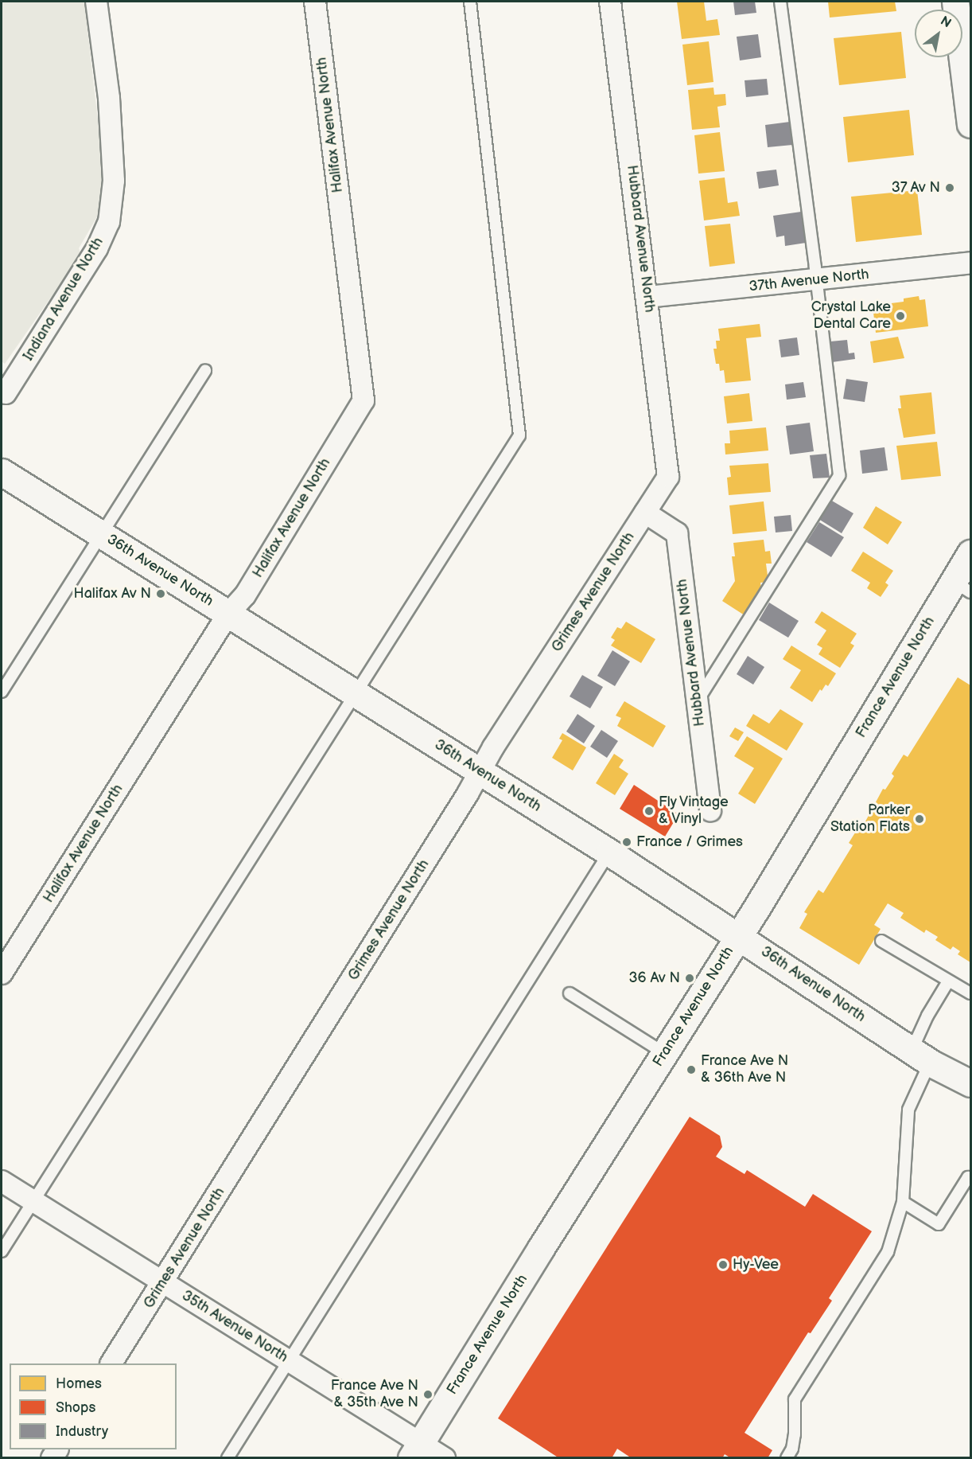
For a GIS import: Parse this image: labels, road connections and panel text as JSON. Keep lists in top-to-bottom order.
{
  "streets": {
    "street": [
      "Halifax Avenue North",
      "Hubbard Avenue North",
      "37th Avenue North",
      "Indiana Avenue North",
      "36th Avenue North",
      "Grimes Avenue North",
      "France Avenue North",
      "35th Avenue North"
    ]
  },
  "crossings": [
    ["Halifax Avenue North", "36th Avenue North"],
    ["Hubbard Avenue North", "37th Avenue North"],
    ["Hubbard Avenue North", "Grimes Avenue North"],
    ["36th Avenue North", "Grimes Avenue North"],
    ["36th Avenue North", "France Avenue North"],
    ["Grimes Avenue North", "35th Avenue North"],
    ["France Avenue North", "35th Avenue North"]
  ],
  "places": [
    "37 Av N",
    "Crystal Lake Dental Care",
    "Halifax Av N",
    "Fly Vintage & Vinyl",
    "Parker Station Flats",
    "France / Grimes",
    "36 Av N",
    "France Ave N & 36th Ave N",
    "Hy-Vee",
    "France Ave N & 35th Ave N"
  ],
  "legend": ["Homes", "Shops", "Industry"],
  "north": "top right"
}
